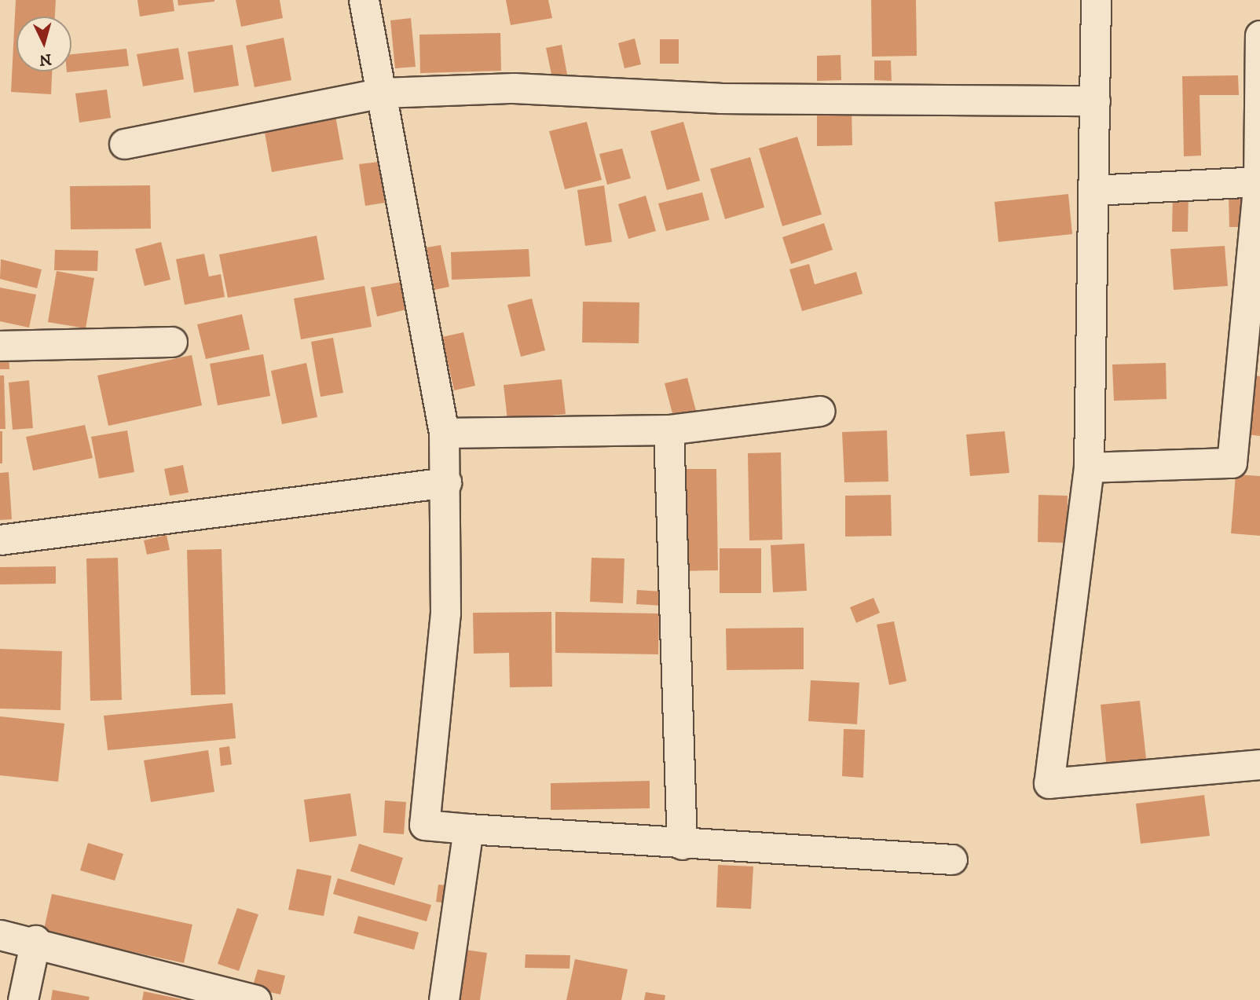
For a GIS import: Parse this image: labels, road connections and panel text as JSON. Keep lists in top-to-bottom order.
{
  "north": "bottom"
}
